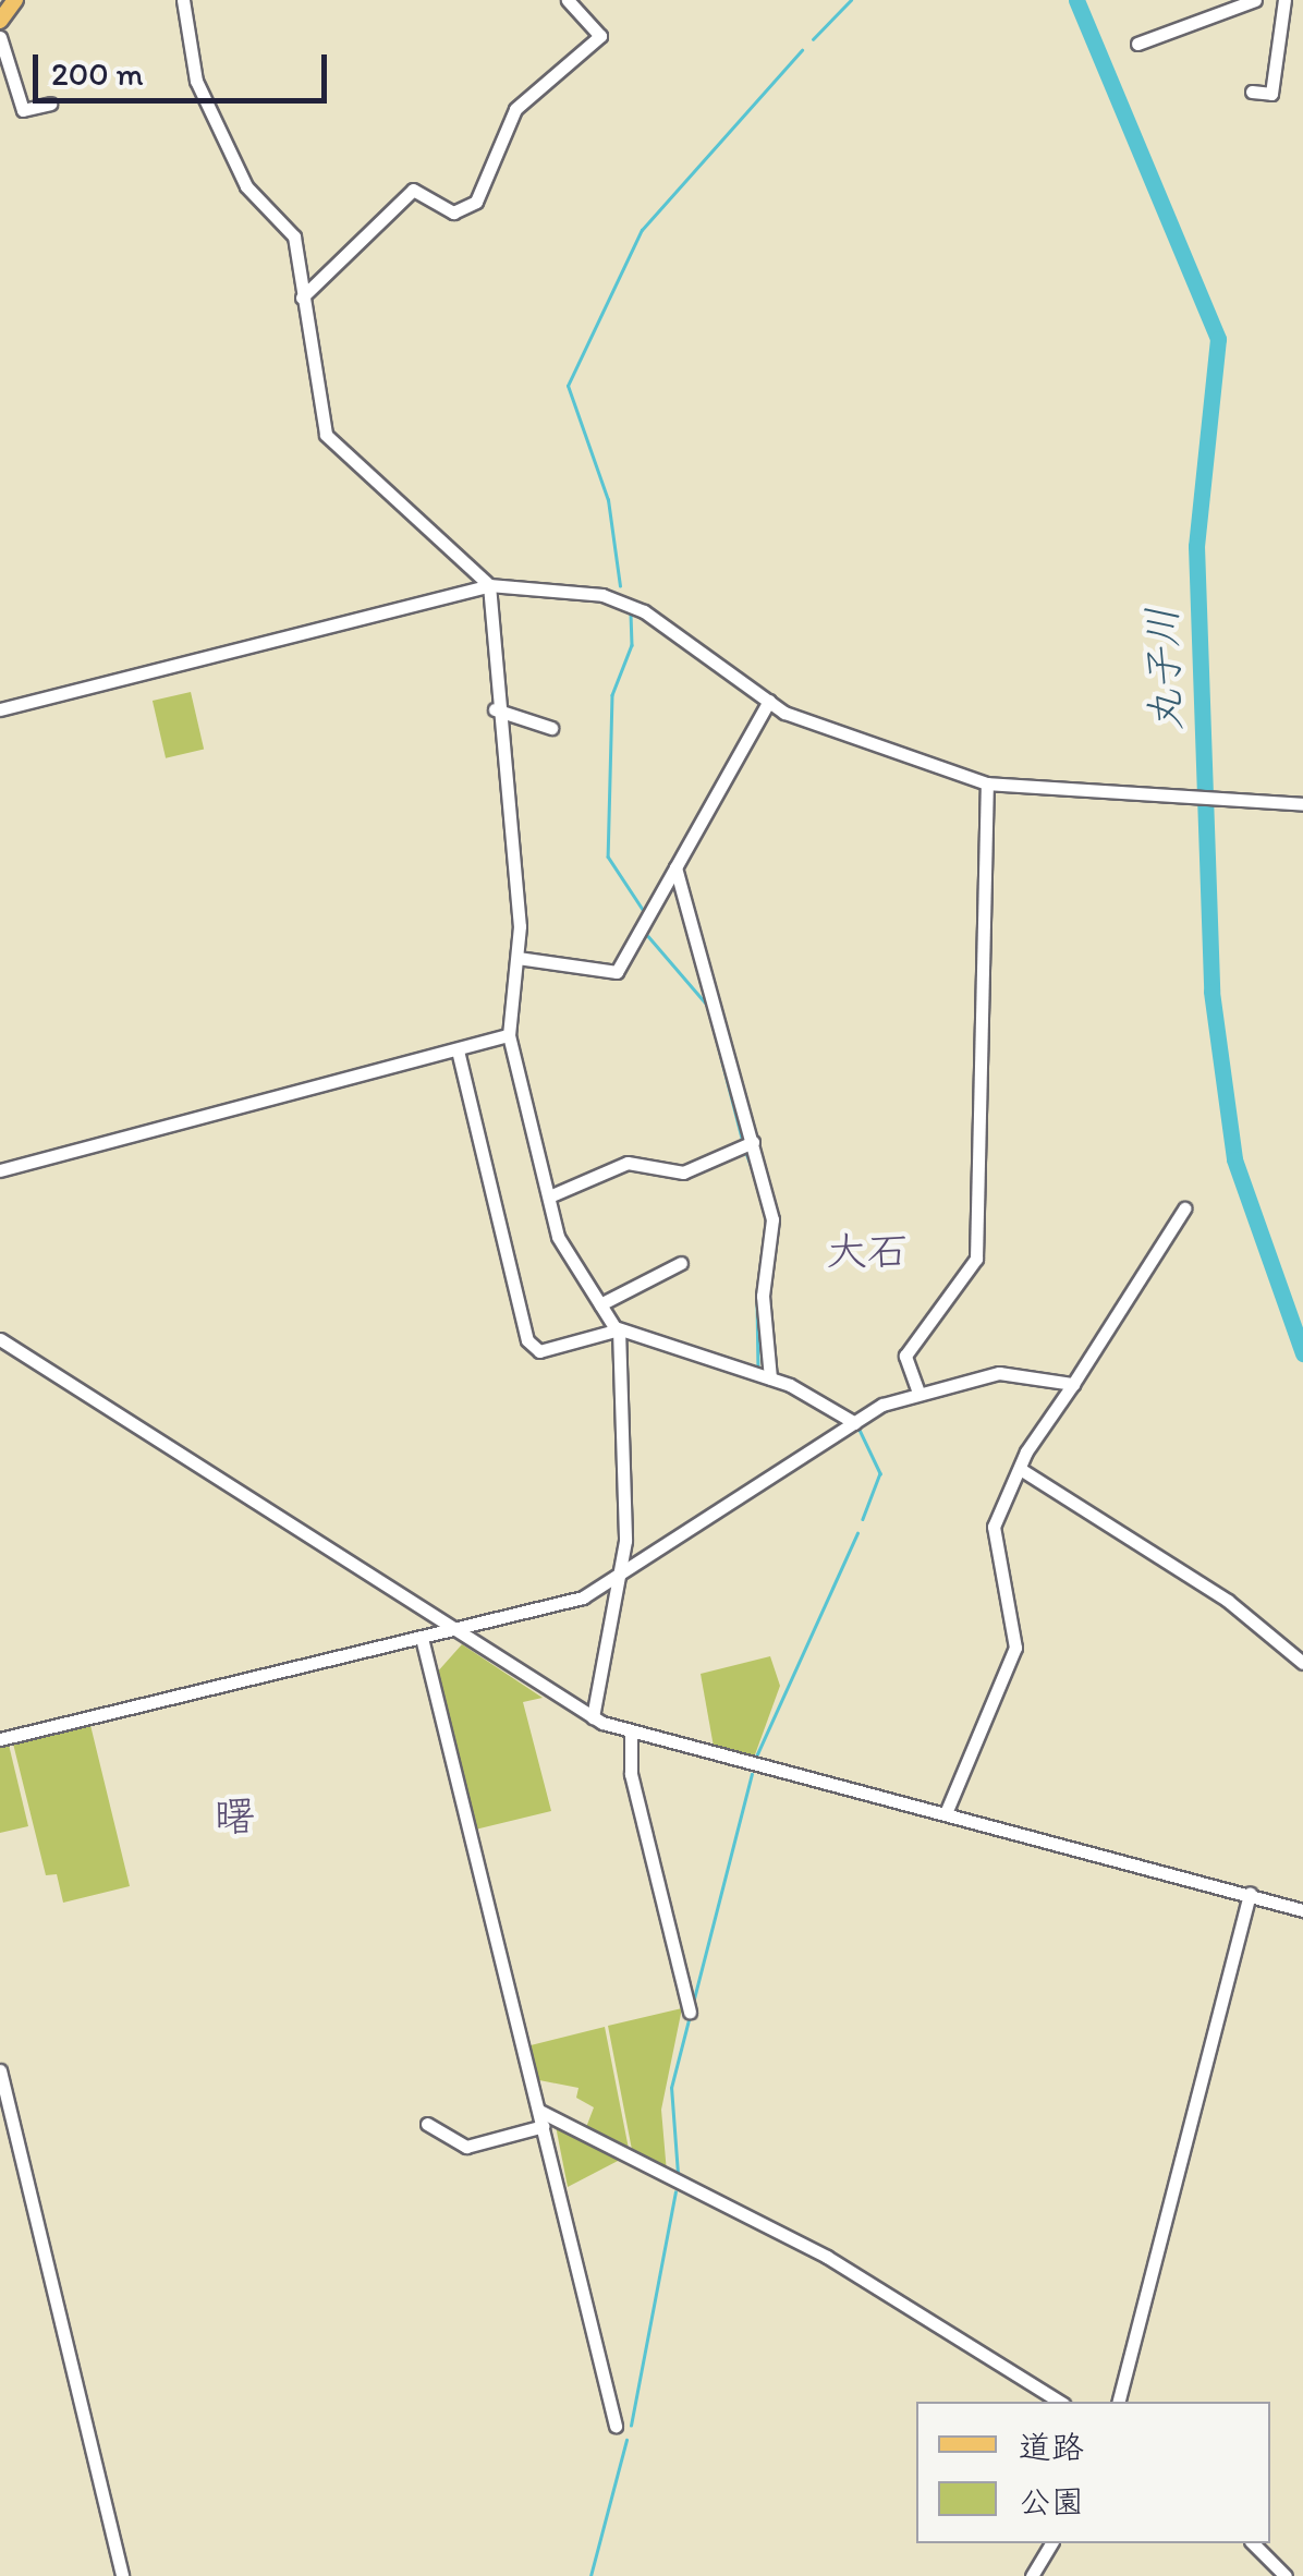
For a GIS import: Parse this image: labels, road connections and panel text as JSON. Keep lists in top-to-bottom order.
{
  "districts": ["大石", "曙"],
  "water": ["丸子川"],
  "legend": ["道路", "公園"],
  "scale_bar": "200 m"
}
